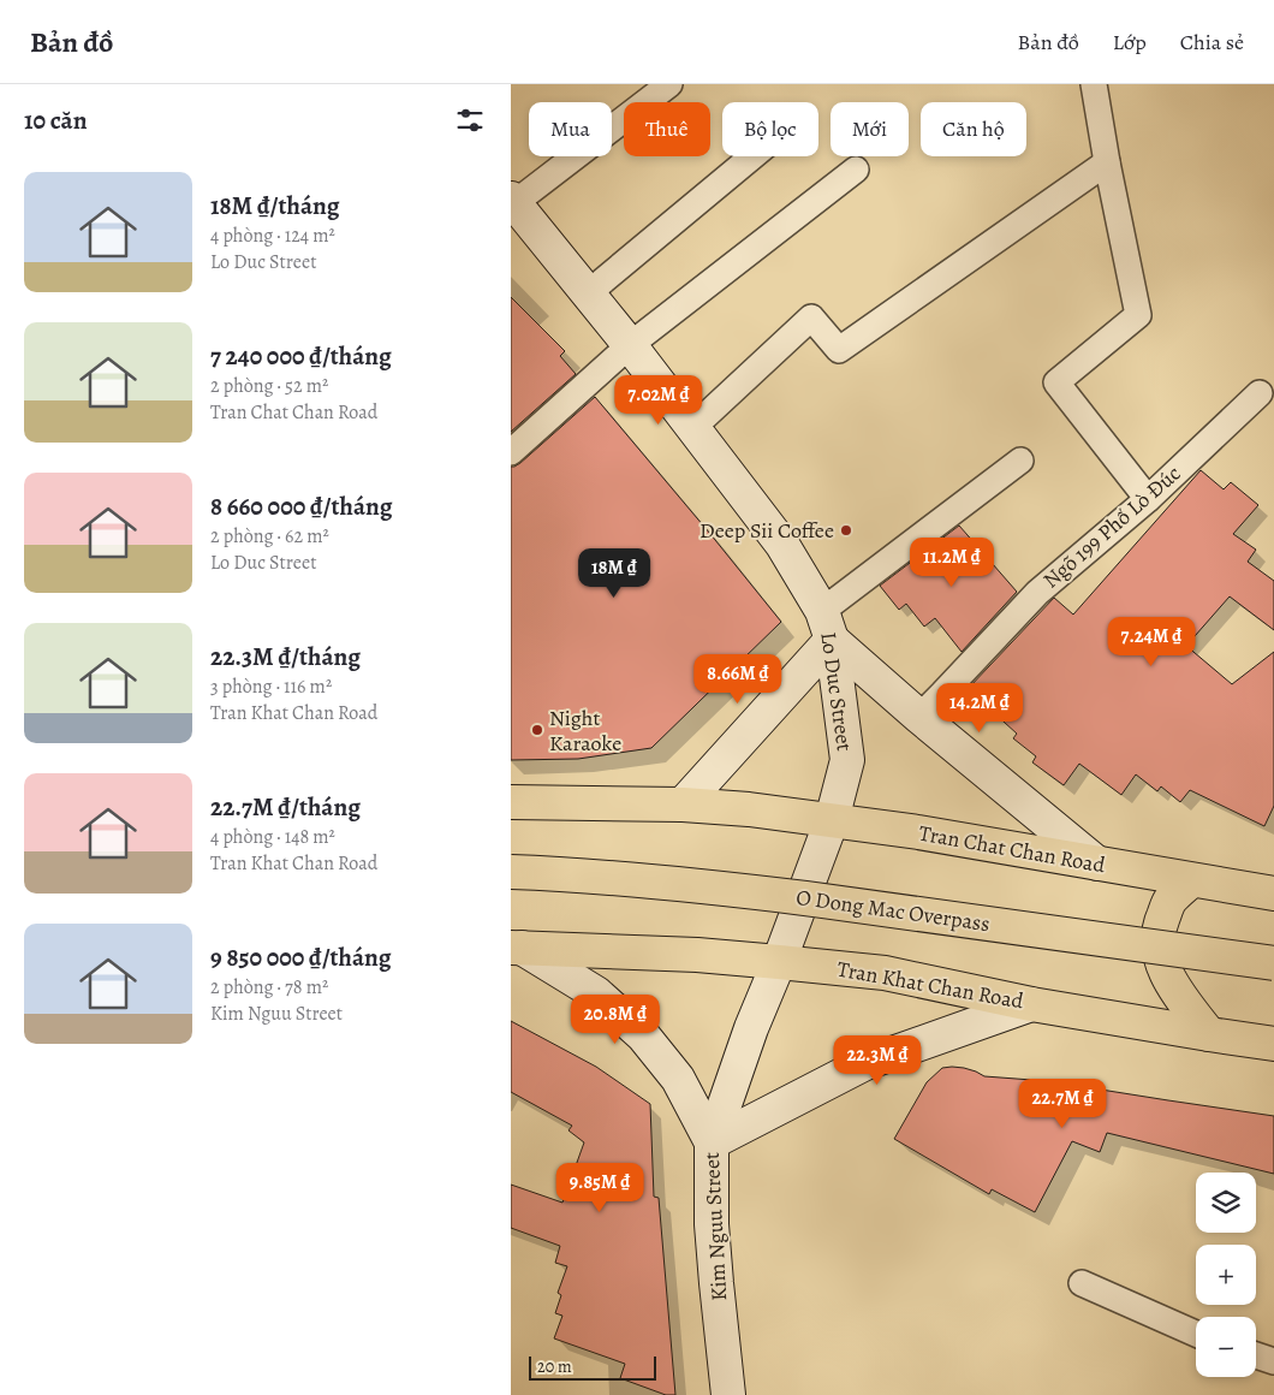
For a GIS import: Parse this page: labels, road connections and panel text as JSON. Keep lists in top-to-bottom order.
{
  "streets": {
    "main road": ["Tran Chat Chan Road", "O Dong Mac Overpass", "Tran Khat Chan Road"],
    "street": ["Lo Duc Street", "Kim Nguu Street"],
    "lane": ["Ngõ 199 Phố Lò Đúc"]
  },
  "crossings": [
    ["Lo Duc Street", "Tran Chat Chan Road"],
    ["Lo Duc Street", "Tran Khat Chan Road"],
    ["Lo Duc Street", "Kim Nguu Street"],
    ["Tran Khat Chan Road", "Kim Nguu Street"]
  ],
  "places": ["Deep Sii Coffee", "Night Karaoke"],
  "scale_bar": "20 m",
  "page": {
    "header": "Bản đồ",
    "nav": ["Bản đồ", "Lớp", "Chia sẻ"],
    "heading": "10 căn",
    "chip": [
      "Mua",
      "Thuê",
      "Bộ lọc",
      "Mới",
      "Căn hộ"
    ],
    "list": [
      {
        "name": "18M ₫/tháng",
        "note": "4 phòng · 124 m² · Lo Duc Street"
      },
      {
        "name": "7 240 000 ₫/tháng",
        "note": "2 phòng · 52 m² · Tran Chat Chan Road"
      },
      {
        "name": "8 660 000 ₫/tháng",
        "note": "2 phòng · 62 m² · Lo Duc Street"
      },
      {
        "name": "22.3M ₫/tháng",
        "note": "3 phòng · 116 m² · Tran Khat Chan Road"
      },
      {
        "name": "22.7M ₫/tháng",
        "note": "4 phòng · 148 m² · Tran Khat Chan Road"
      },
      {
        "name": "9 850 000 ₫/tháng",
        "note": "2 phòng · 78 m² · Kim Nguu Street"
      }
    ],
    "price": [
      "7.02M ₫",
      "11.2M ₫",
      "18M ₫",
      "7.24M ₫",
      "8.66M ₫",
      "14.2M ₫",
      "20.8M ₫",
      "22.3M ₫",
      "22.7M ₫",
      "9.85M ₫"
    ],
    "map_buttons": ["+", "−"],
    "scale": "20 m"
  }
}
